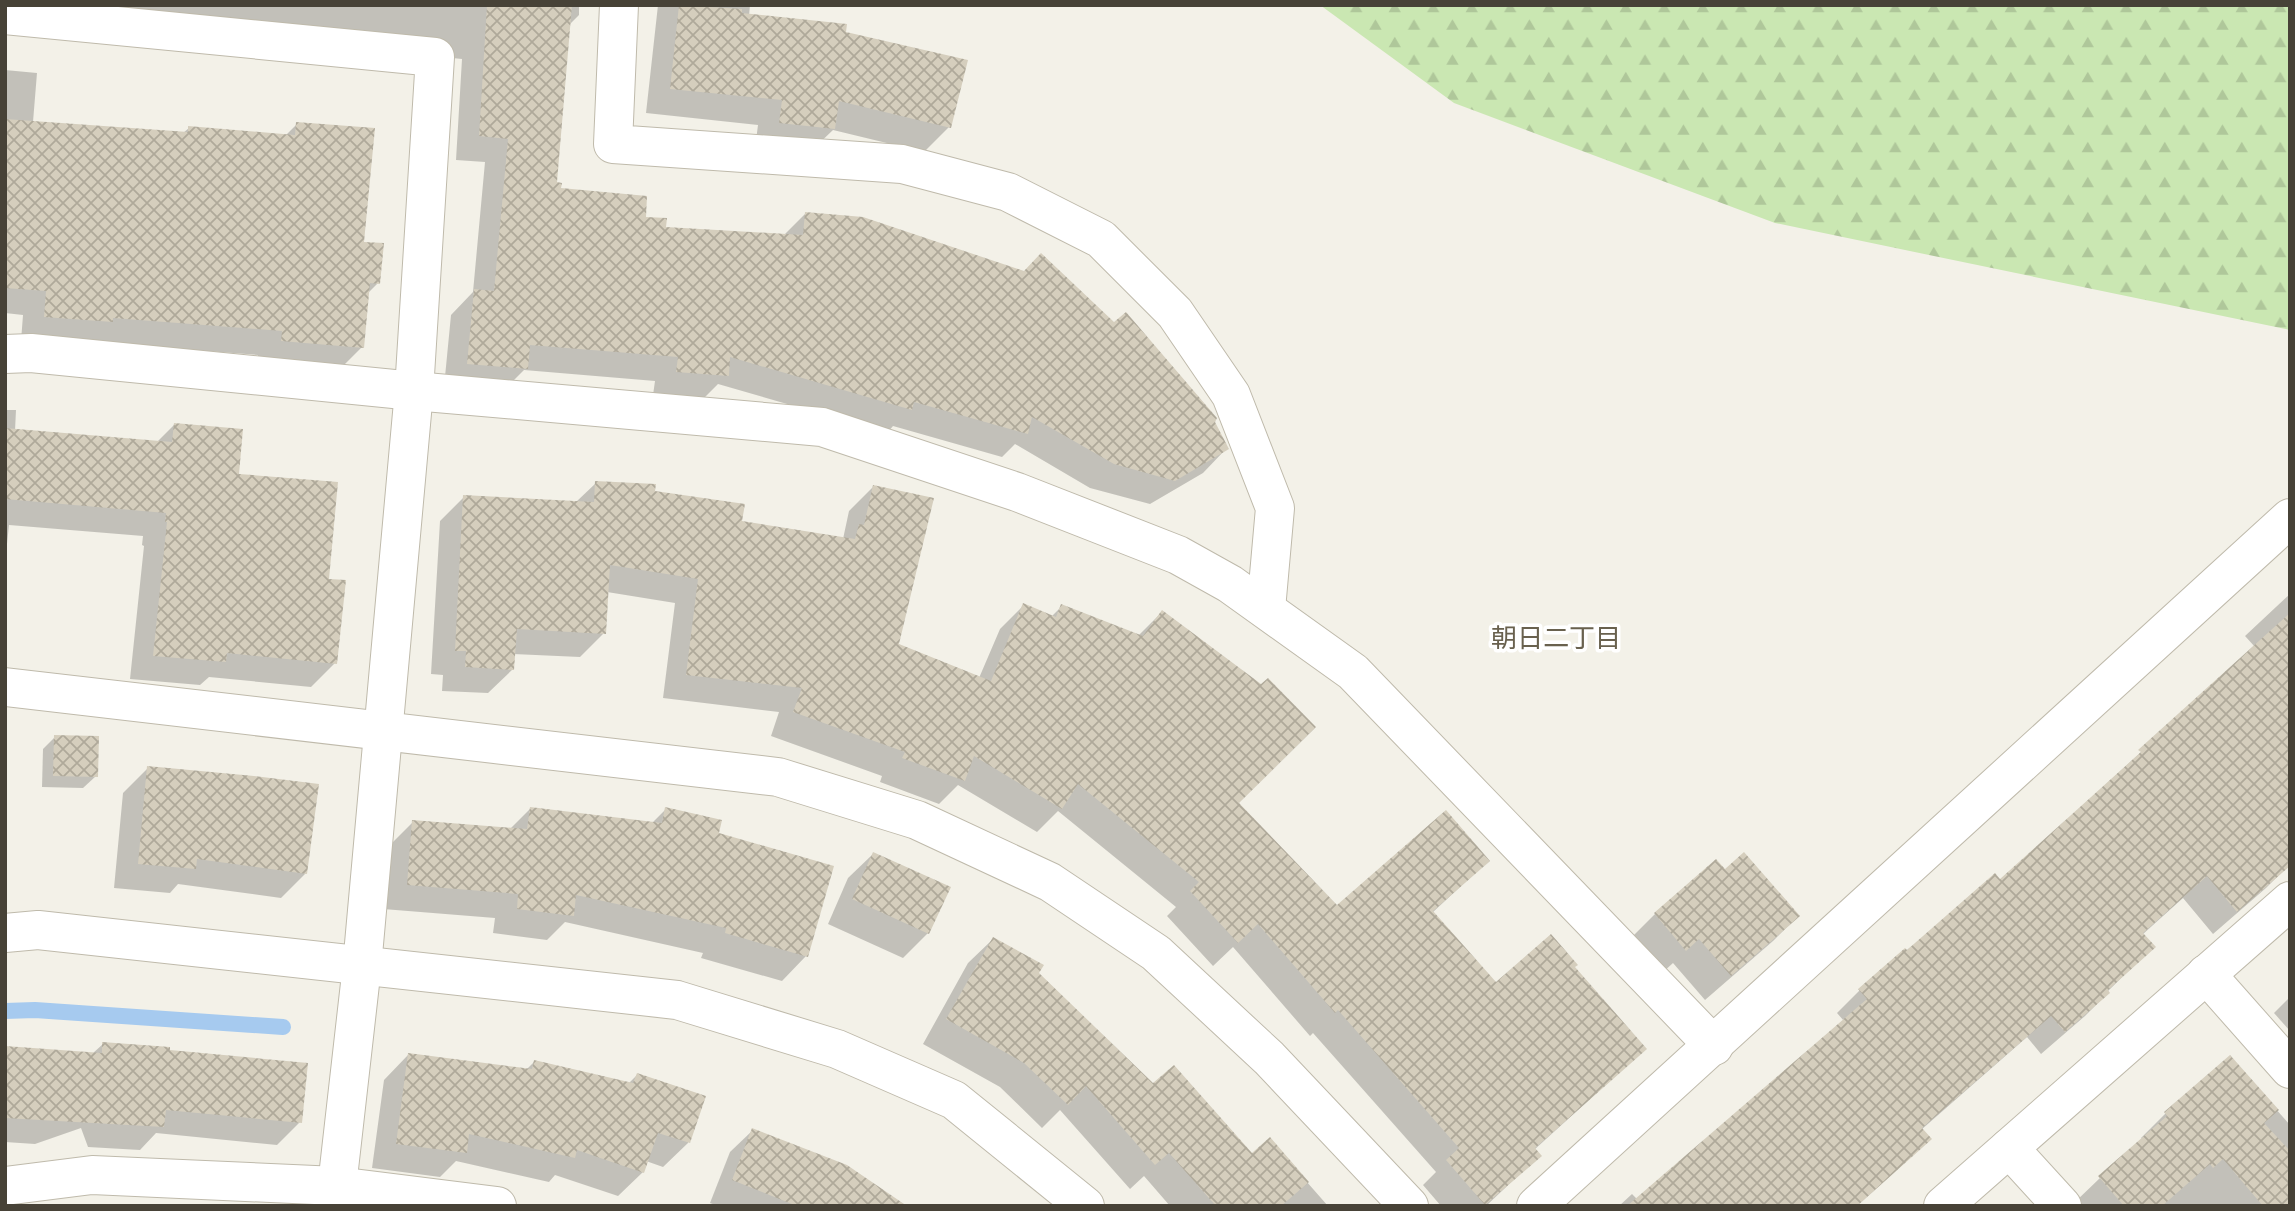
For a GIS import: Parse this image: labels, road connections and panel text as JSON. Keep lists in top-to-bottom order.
{
  "districts": ["朝日二丁目"]
}
